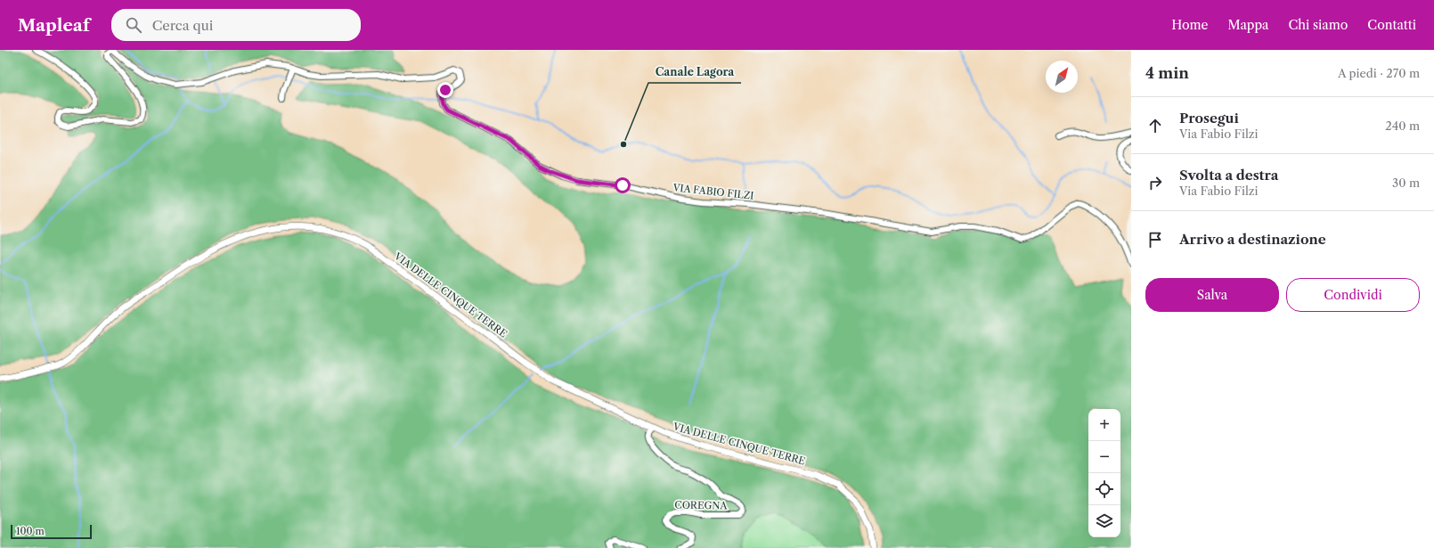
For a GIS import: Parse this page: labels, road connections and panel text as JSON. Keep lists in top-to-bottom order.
{
  "streets": {
    "main road": ["VIA DELLE CINQUE TERRE"],
    "street": ["VIA FABIO FILZI", "COREGNA"]
  },
  "crossings": [
    ["VIA DELLE CINQUE TERRE", "COREGNA"]
  ],
  "places": ["Canale Lagora"],
  "scale_bar": "100 m",
  "north": "top right",
  "page": {
    "header": "Mapleaf",
    "search": "Cerca qui",
    "nav": [
      "Home",
      "Mappa",
      "Chi siamo",
      "Contatti"
    ],
    "heading": ["4 min", "A piedi · 270 m"],
    "list": [
      ["Prosegui", "Via Fabio Filzi", "240 m"],
      ["Svolta a destra", "Via Fabio Filzi", "30 m"],
      "Arrivo a destinazione"
    ],
    "buttons": ["Salva", "Condividi"],
    "map_buttons": ["+", "−"],
    "scale": "100 m"
  }
}
